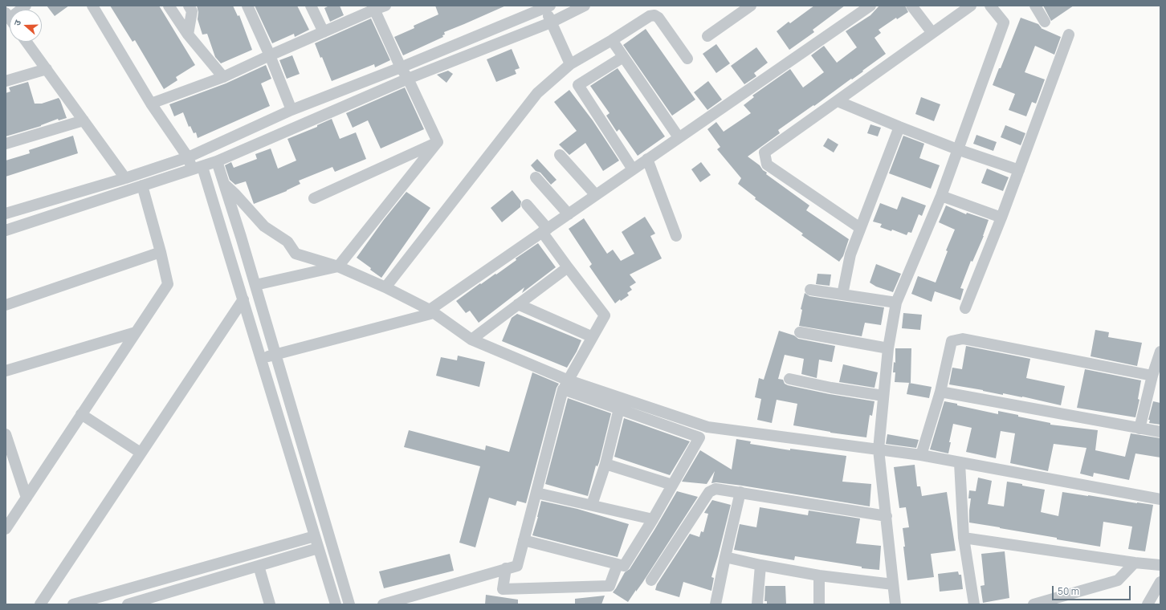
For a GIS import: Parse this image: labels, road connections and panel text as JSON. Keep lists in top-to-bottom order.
{
  "scale_bar": "50 m",
  "north": "left"
}
